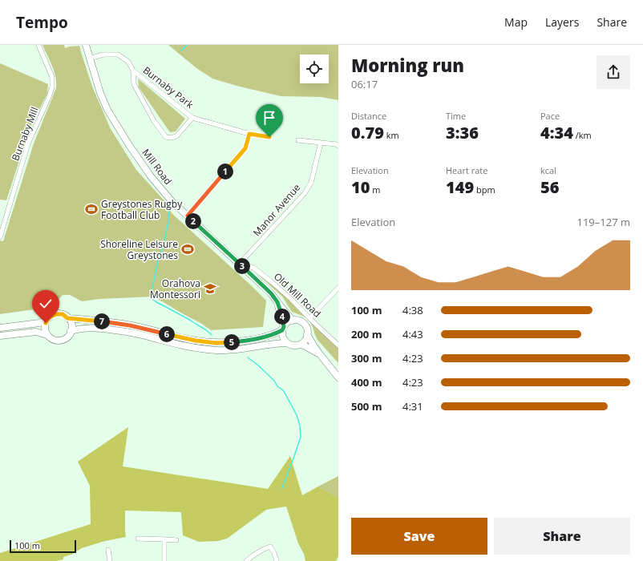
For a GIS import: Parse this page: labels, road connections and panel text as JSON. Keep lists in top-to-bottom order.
{
  "streets": {
    "main road": ["Mill Road"],
    "street": [
      "Burnaby Park",
      "Burnaby Mill",
      "Manor Avenue",
      "Old Mill Road"
    ]
  },
  "crossings": [
    ["Burnaby Park", "Mill Road"],
    ["Mill Road", "Manor Avenue"],
    ["Mill Road", "Old Mill Road"],
    ["Manor Avenue", "Old Mill Road"]
  ],
  "places": {
    "sports": ["Greystones Rugby Football Club", "Shoreline Leisure Greystones"],
    "school or university": ["Orahova Montessori"]
  },
  "scale_bar": "100 m",
  "page": {
    "header": "Tempo",
    "nav": ["Map", "Layers", "Share"],
    "heading": ["Morning run", "06:17"],
    "stats": [
      ["Distance", "0.79 km"],
      ["Time", "3:36"],
      ["Pace", "4:34 /km"],
      ["Elevation", "10 m"],
      ["Heart rate", "149 bpm"],
      ["kcal", "56"]
    ],
    "pins": [
      "1",
      "2",
      "3",
      "4",
      "7",
      "6",
      "5"
    ],
    "chart": ["Elevation", "119–127 m"],
    "list": [
      {
        "name": "100 m",
        "note": "4:38"
      },
      {
        "name": "200 m",
        "note": "4:43"
      },
      {
        "name": "300 m",
        "note": "4:23"
      },
      {
        "name": "400 m",
        "note": "4:23"
      },
      {
        "name": "500 m",
        "note": "4:31"
      }
    ],
    "buttons": ["Save", "Share"],
    "scale": "100 m"
  }
}
